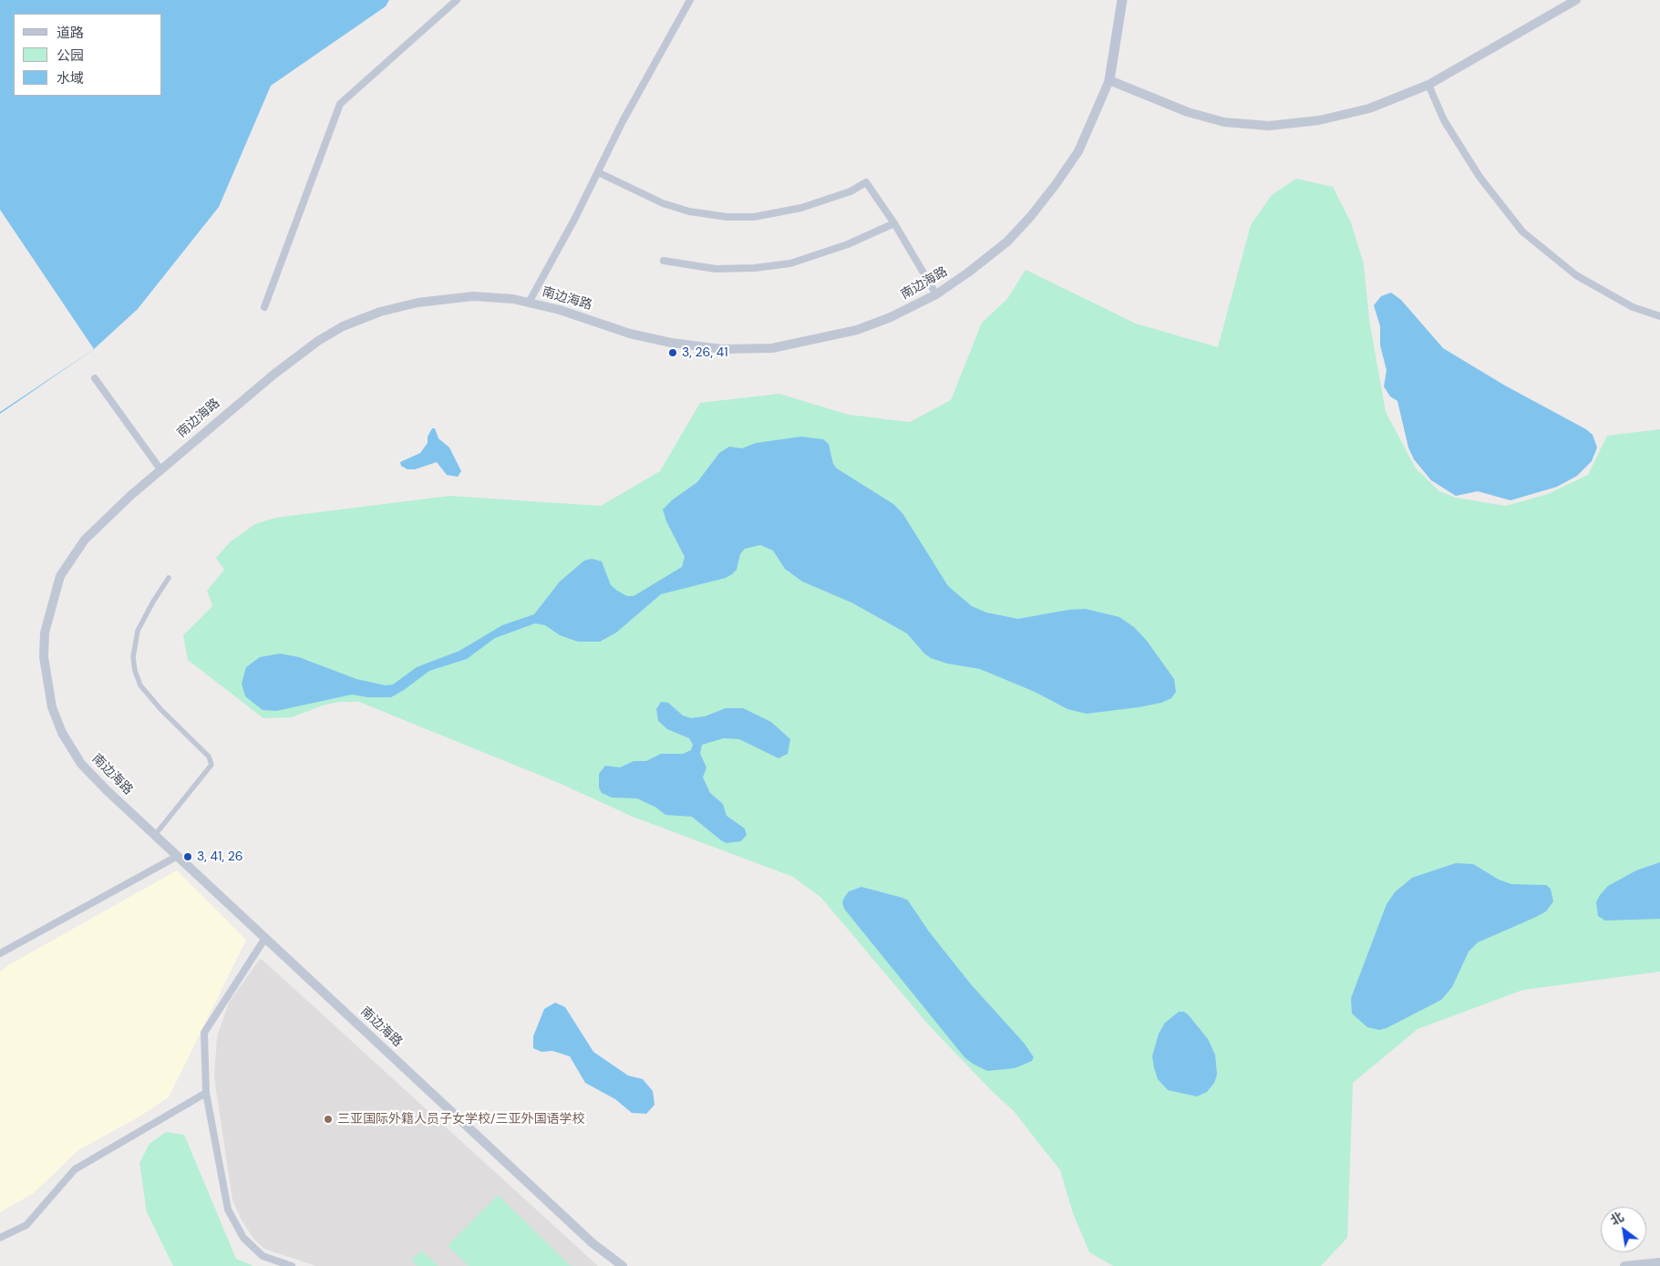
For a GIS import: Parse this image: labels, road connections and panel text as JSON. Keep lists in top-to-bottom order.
{
  "streets": {
    "main road": ["南边海路"]
  },
  "places": ["3, 26, 41", "3, 41, 26", "三亚国际外籍人员子女学校/三亚外国语学校"],
  "legend": ["道路", "公园", "水域"],
  "north": "top left"
}
